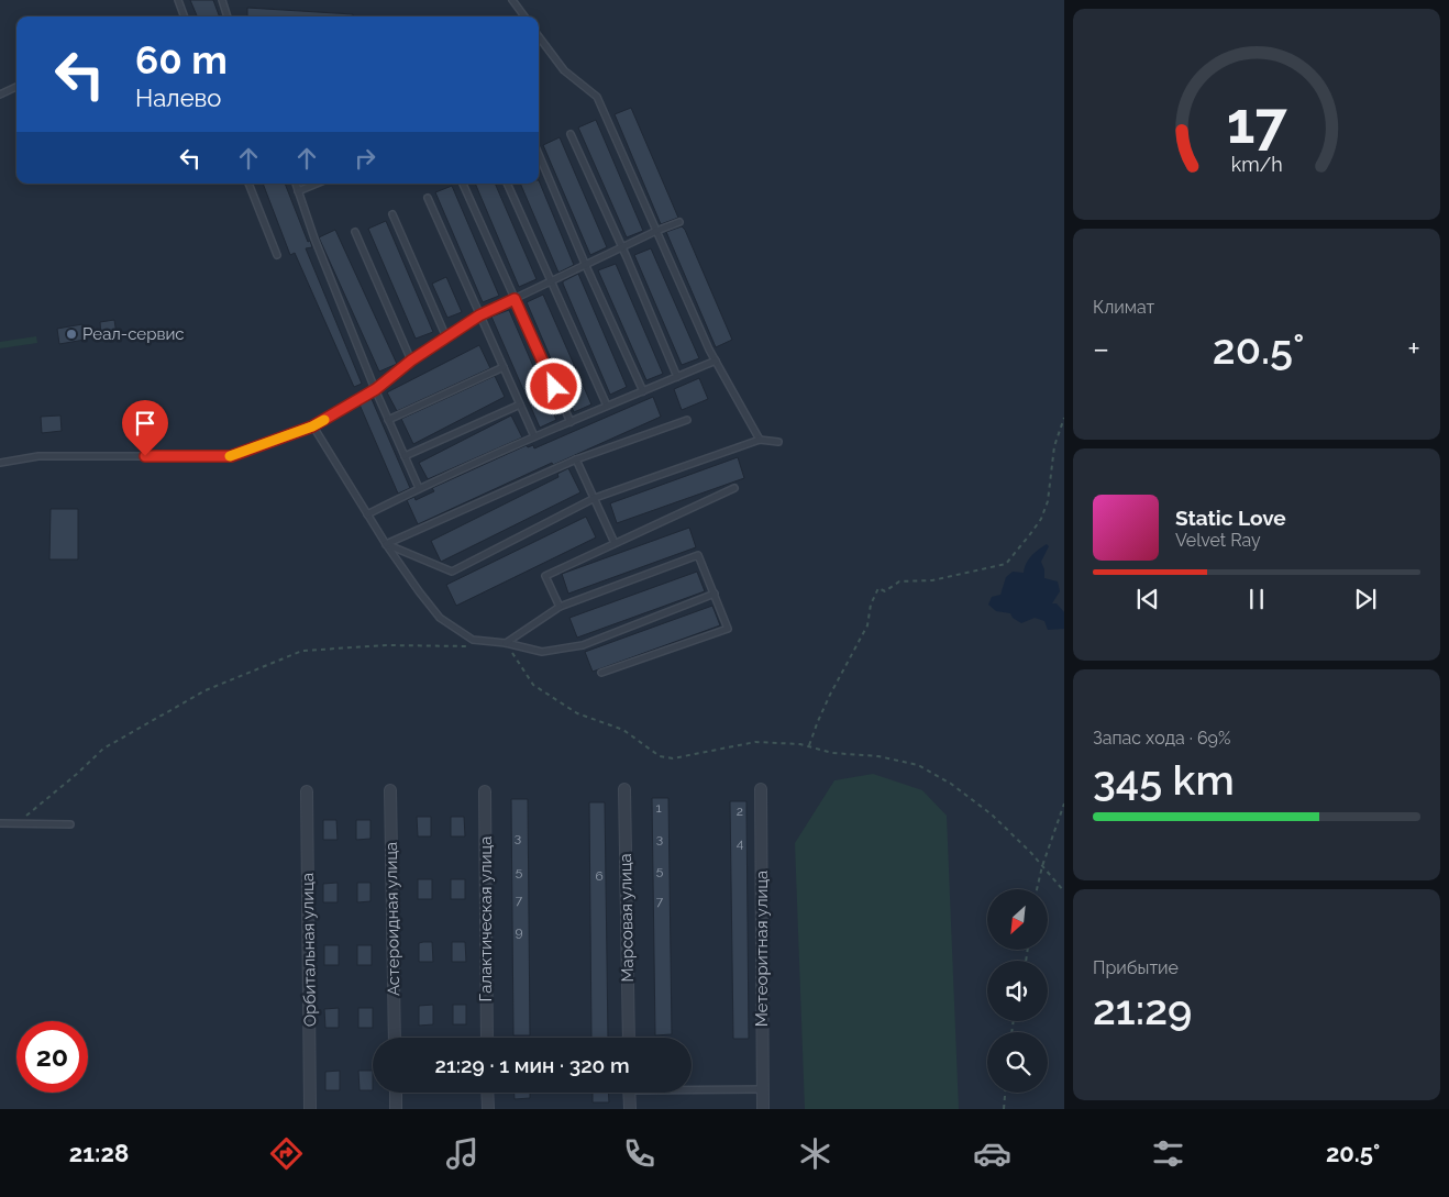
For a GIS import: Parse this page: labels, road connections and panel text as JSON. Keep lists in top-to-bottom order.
{
  "streets": {
    "street": [
      "Марсовая улица",
      "Астероидная улица",
      "Галактическая улица",
      "Метеоритная улица",
      "Орбитальная улица"
    ]
  },
  "places": ["Реал-сервис"],
  "house_numbers": [
    "1",
    "2",
    "3",
    "3",
    "4",
    "5",
    "5",
    "6",
    "7",
    "7",
    "9"
  ],
  "north": "bottom left",
  "page": {
    "turn": ["60 m", "Налево"],
    "tile": [
      "Климат",
      ["Запас хода · 69%", "345 km"],
      ["Прибытие", "21:29"]
    ],
    "heat": ["−", "20.5°", "+"],
    "song": ["Static Love", "Velvet Ray"],
    "limit": "20",
    "trip": "21:29 · 1 мин · 320 m",
    "tabs": ["21:28", "20.5°"],
    "gauge": ["17", "km/h"]
  }
}
